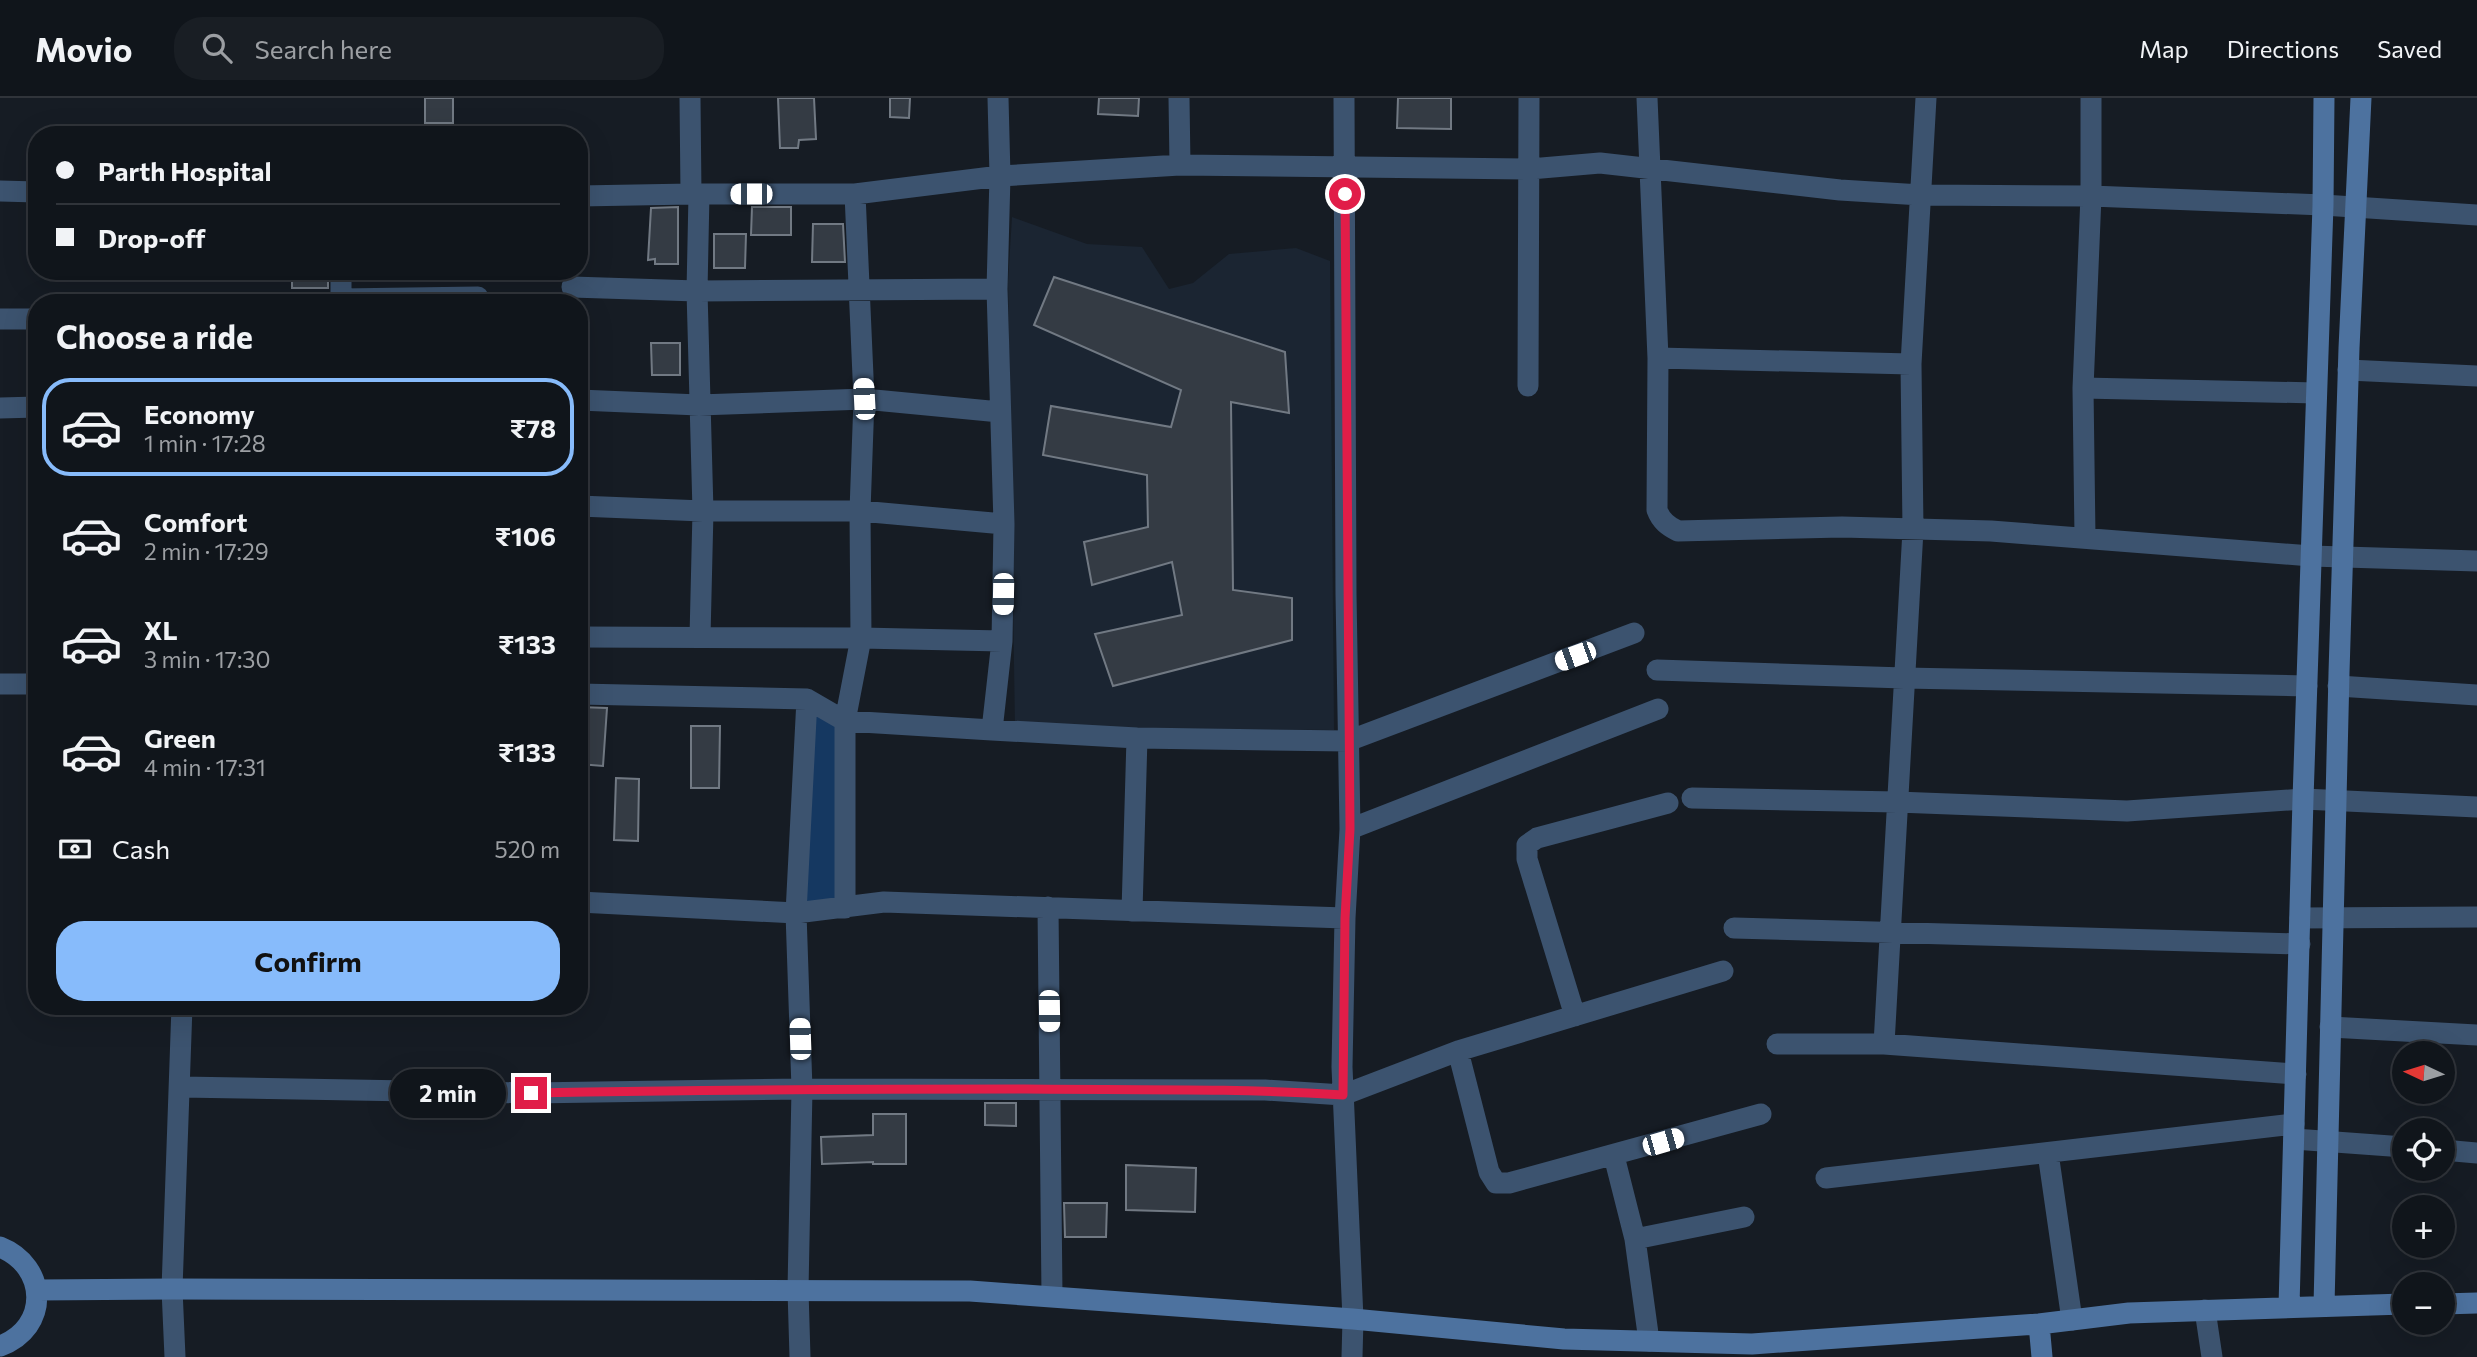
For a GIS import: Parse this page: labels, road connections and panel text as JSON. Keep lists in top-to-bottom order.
{
  "north": "left",
  "page": {
    "header": "Movio",
    "search": "Search here",
    "nav": ["Map", "Directions", "Saved"],
    "banner": ["Parth Hospital", "Drop-off"],
    "heading": "Choose a ride",
    "list": [
      {
        "name": "Economy",
        "note": "1 min · 17:28",
        "value": "₹78"
      },
      {
        "name": "Comfort",
        "note": "2 min · 17:29",
        "value": "₹106"
      },
      {
        "name": "XL",
        "note": "3 min · 17:30",
        "value": "₹133"
      },
      {
        "name": "Green",
        "note": "4 min · 17:31",
        "value": "₹133"
      }
    ],
    "pay": ["Cash", "520 m"],
    "buttons": "Confirm",
    "map_buttons": ["+", "−"],
    "bubble": "2 min"
  }
}
